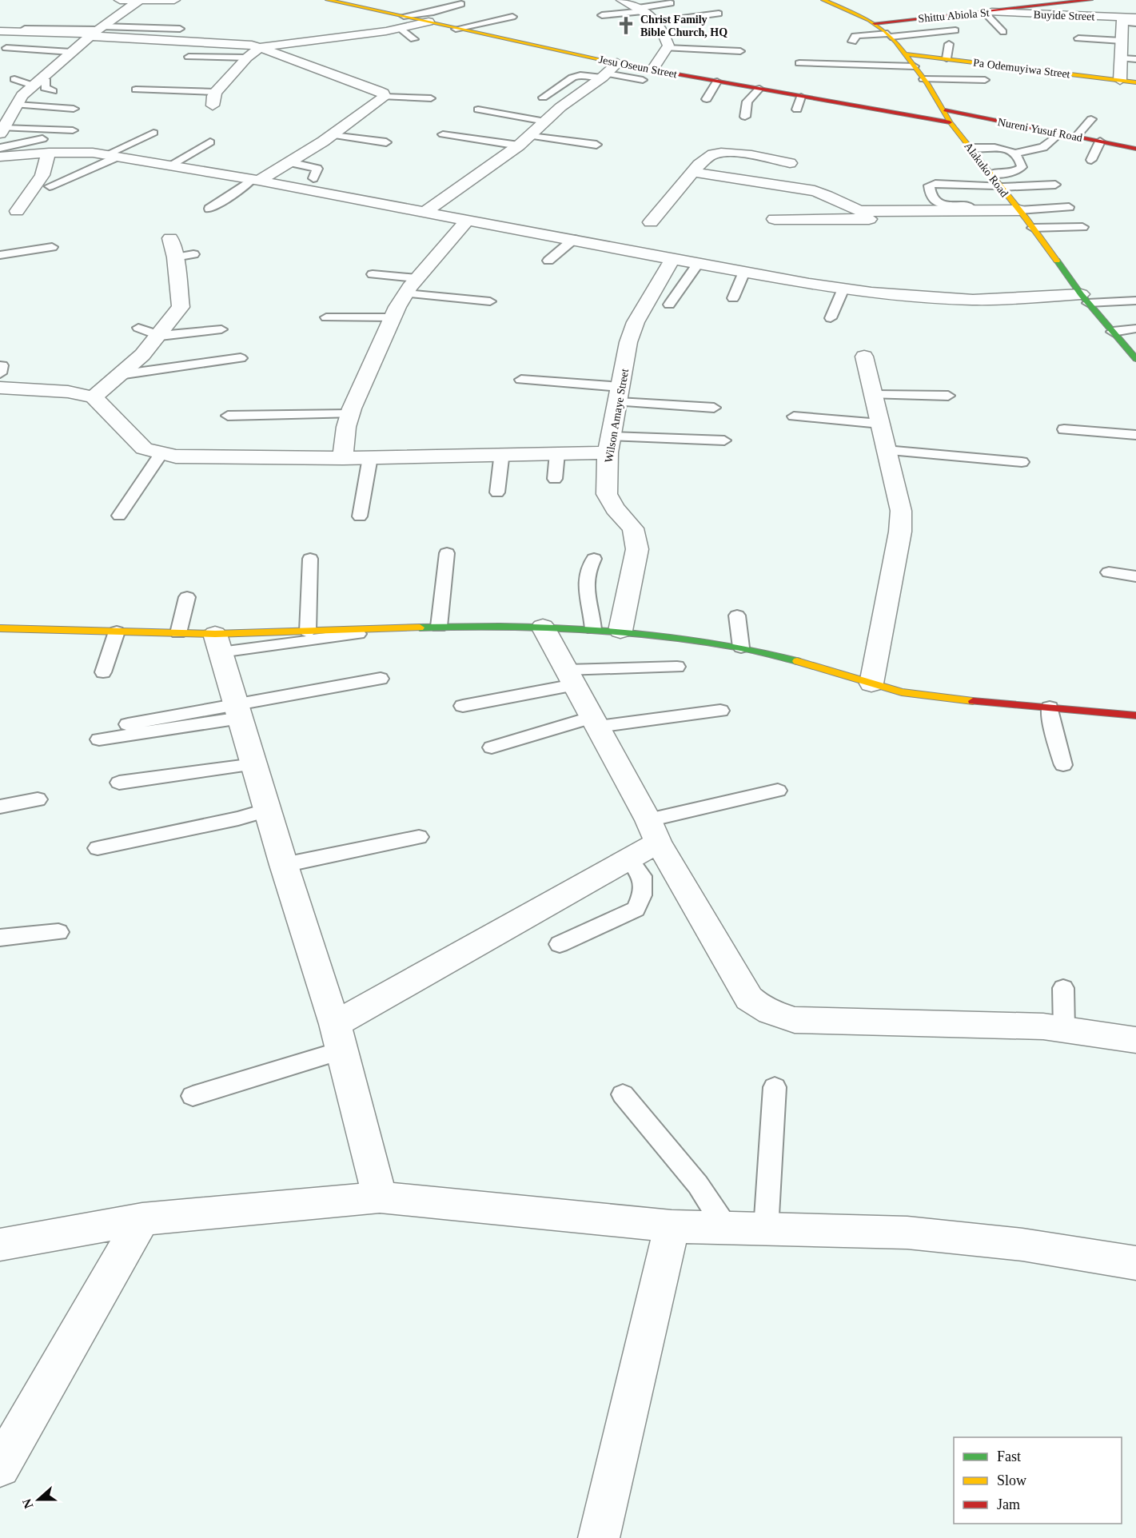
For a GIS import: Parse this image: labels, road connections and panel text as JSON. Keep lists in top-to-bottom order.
{
  "streets": {
    "main road": [
      "Shittu Abiola St",
      "Jesu Oseun Street",
      "Pa Odemuyiwa Street",
      "Nureni Yusuf Road",
      "Alakuko Road"
    ],
    "street": ["Buyide Street", "Wilson Amaye Street"]
  },
  "crossings": [
    ["Shittu Abiola St", "Buyide Street"],
    ["Shittu Abiola St", "Alakuko Road"],
    ["Jesu Oseun Street", "Alakuko Road"],
    ["Pa Odemuyiwa Street", "Alakuko Road"],
    ["Nureni Yusuf Road", "Alakuko Road"]
  ],
  "places": {
    "church": ["Christ Family Bible Church, HQ"]
  },
  "legend": ["Fast", "Slow", "Jam"],
  "north": "left"
}
